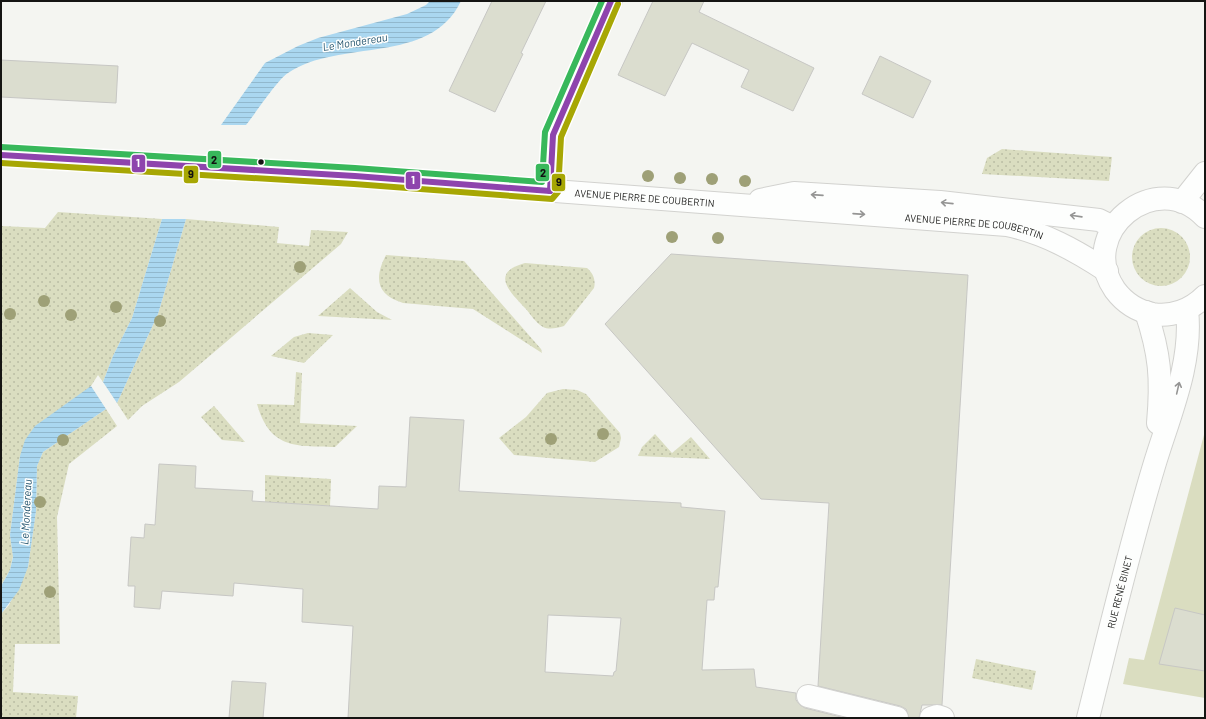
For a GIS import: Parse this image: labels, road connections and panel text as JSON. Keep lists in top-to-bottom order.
{
  "streets": {
    "street": ["AVENUE PIERRE DE COUBERTIN", "RUE RENÉ BINET"]
  },
  "water": ["Le Mondereau"],
  "lines": ["transit line 1", "transit line 2", "transit line 9"]
}
